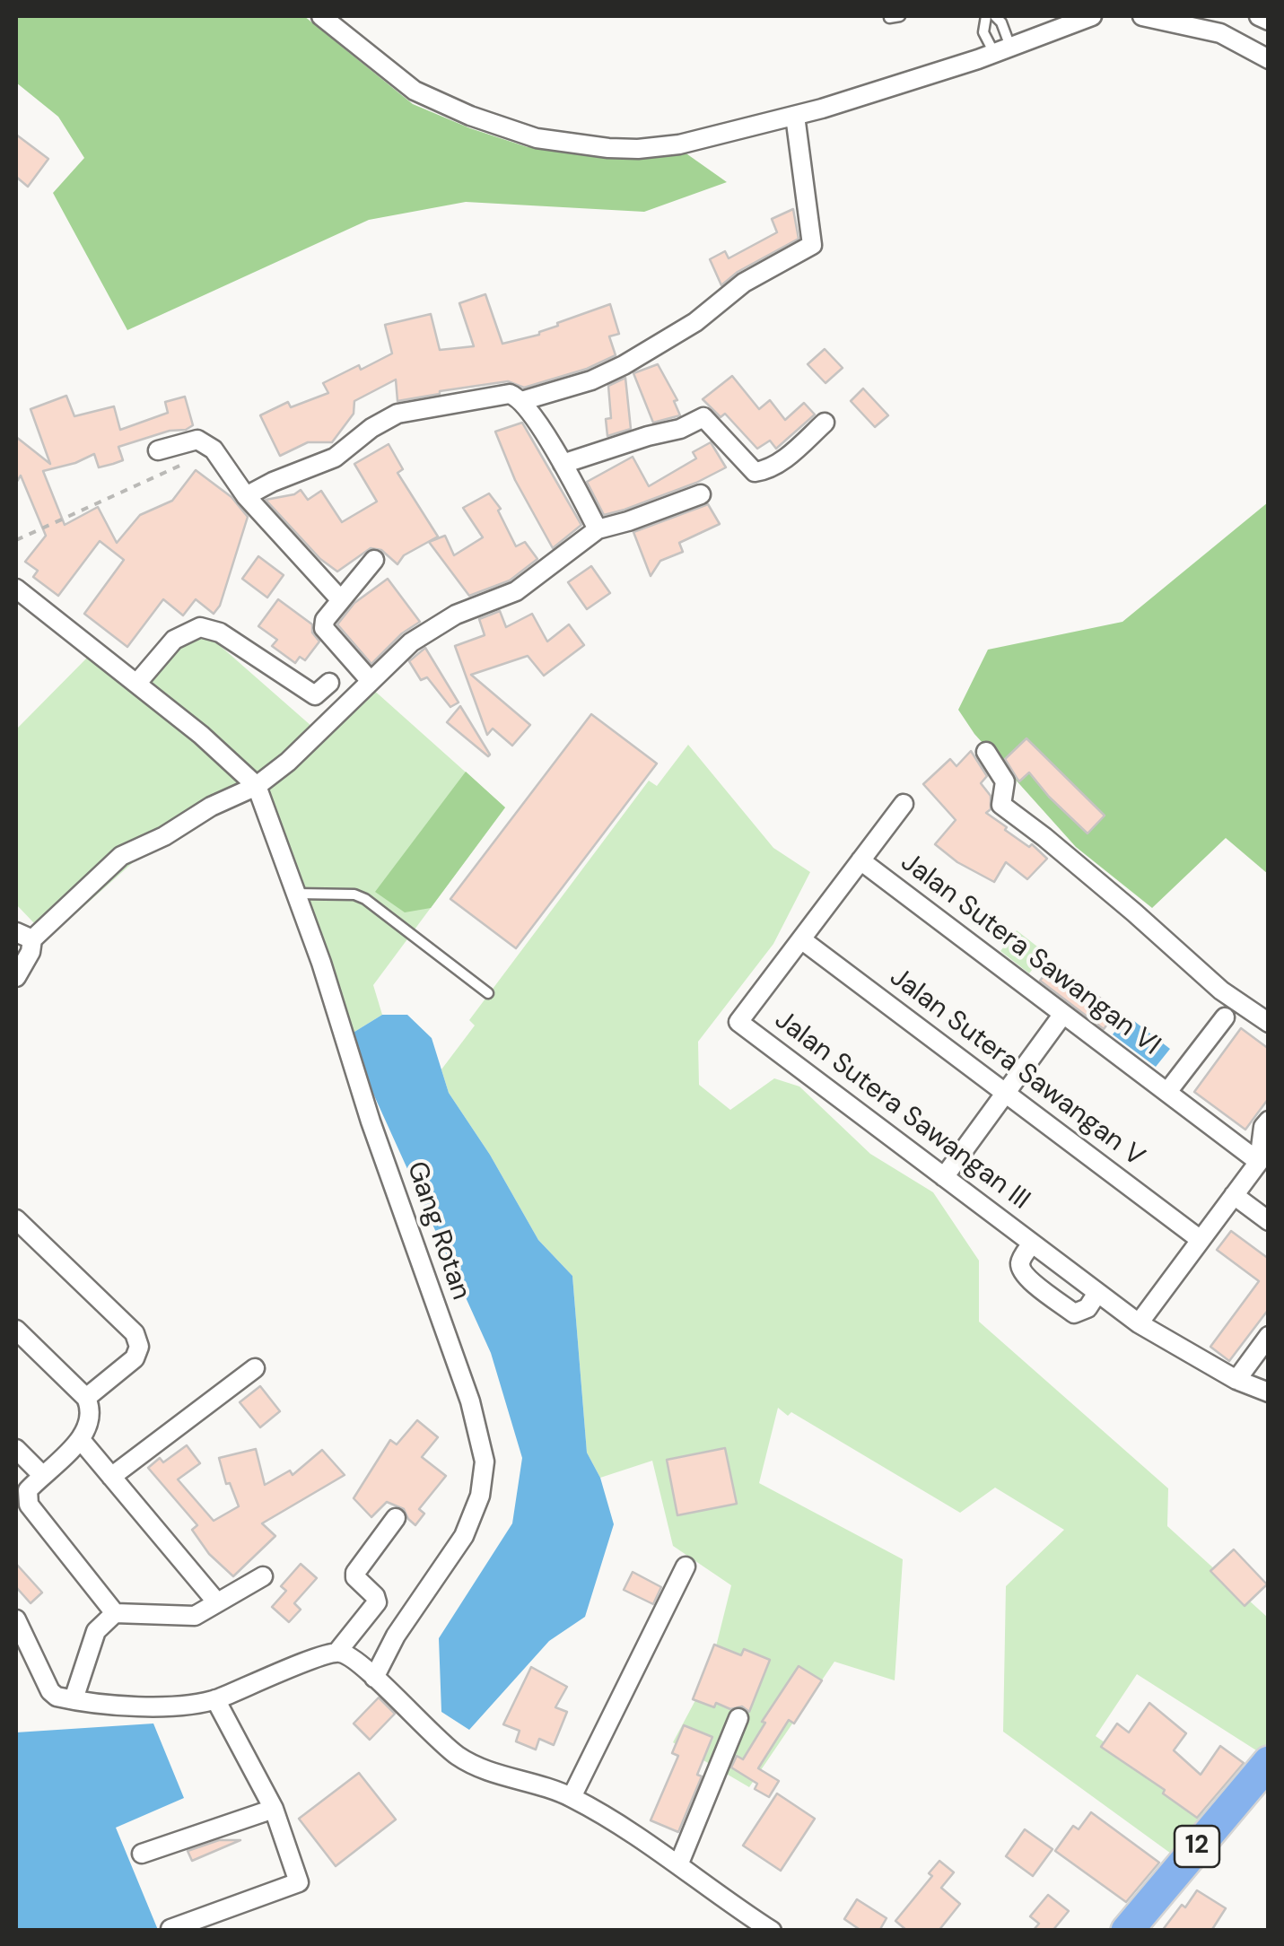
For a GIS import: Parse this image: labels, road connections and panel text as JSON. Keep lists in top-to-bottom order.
{
  "streets": {
    "highway": ["12"],
    "street": [
      "Jalan Sutera Sawangan VI",
      "Jalan Sutera Sawangan V",
      "Jalan Sutera Sawangan III",
      "Gang Rotan"
    ]
  },
  "crossings": [
    ["Jalan Sutera Sawangan VI", "Jalan Sutera Sawangan V"],
    ["Jalan Sutera Sawangan VI", "Jalan Sutera Sawangan III"]
  ]
}
